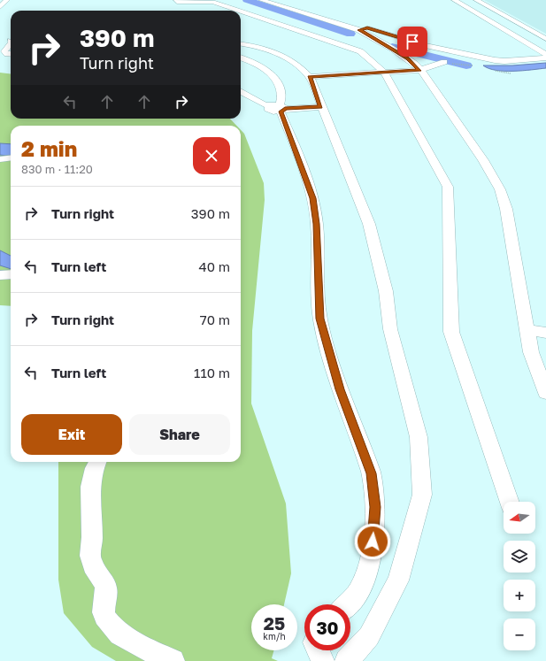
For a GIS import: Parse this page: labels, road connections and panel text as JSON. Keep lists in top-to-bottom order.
{
  "north": "left",
  "page": {
    "turn": ["390 m", "Turn right"],
    "heading": ["2 min", "830 m · 11:20"],
    "list": [
      {
        "name": "Turn right",
        "value": "390 m"
      },
      {
        "name": "Turn left",
        "value": "40 m"
      },
      {
        "name": "Turn right",
        "value": "70 m"
      },
      {
        "name": "Turn left",
        "value": "110 m"
      }
    ],
    "buttons": ["Exit", "Share"],
    "map_buttons": ["+", "−"],
    "speed": "25 km/h",
    "limit": "30"
  }
}
